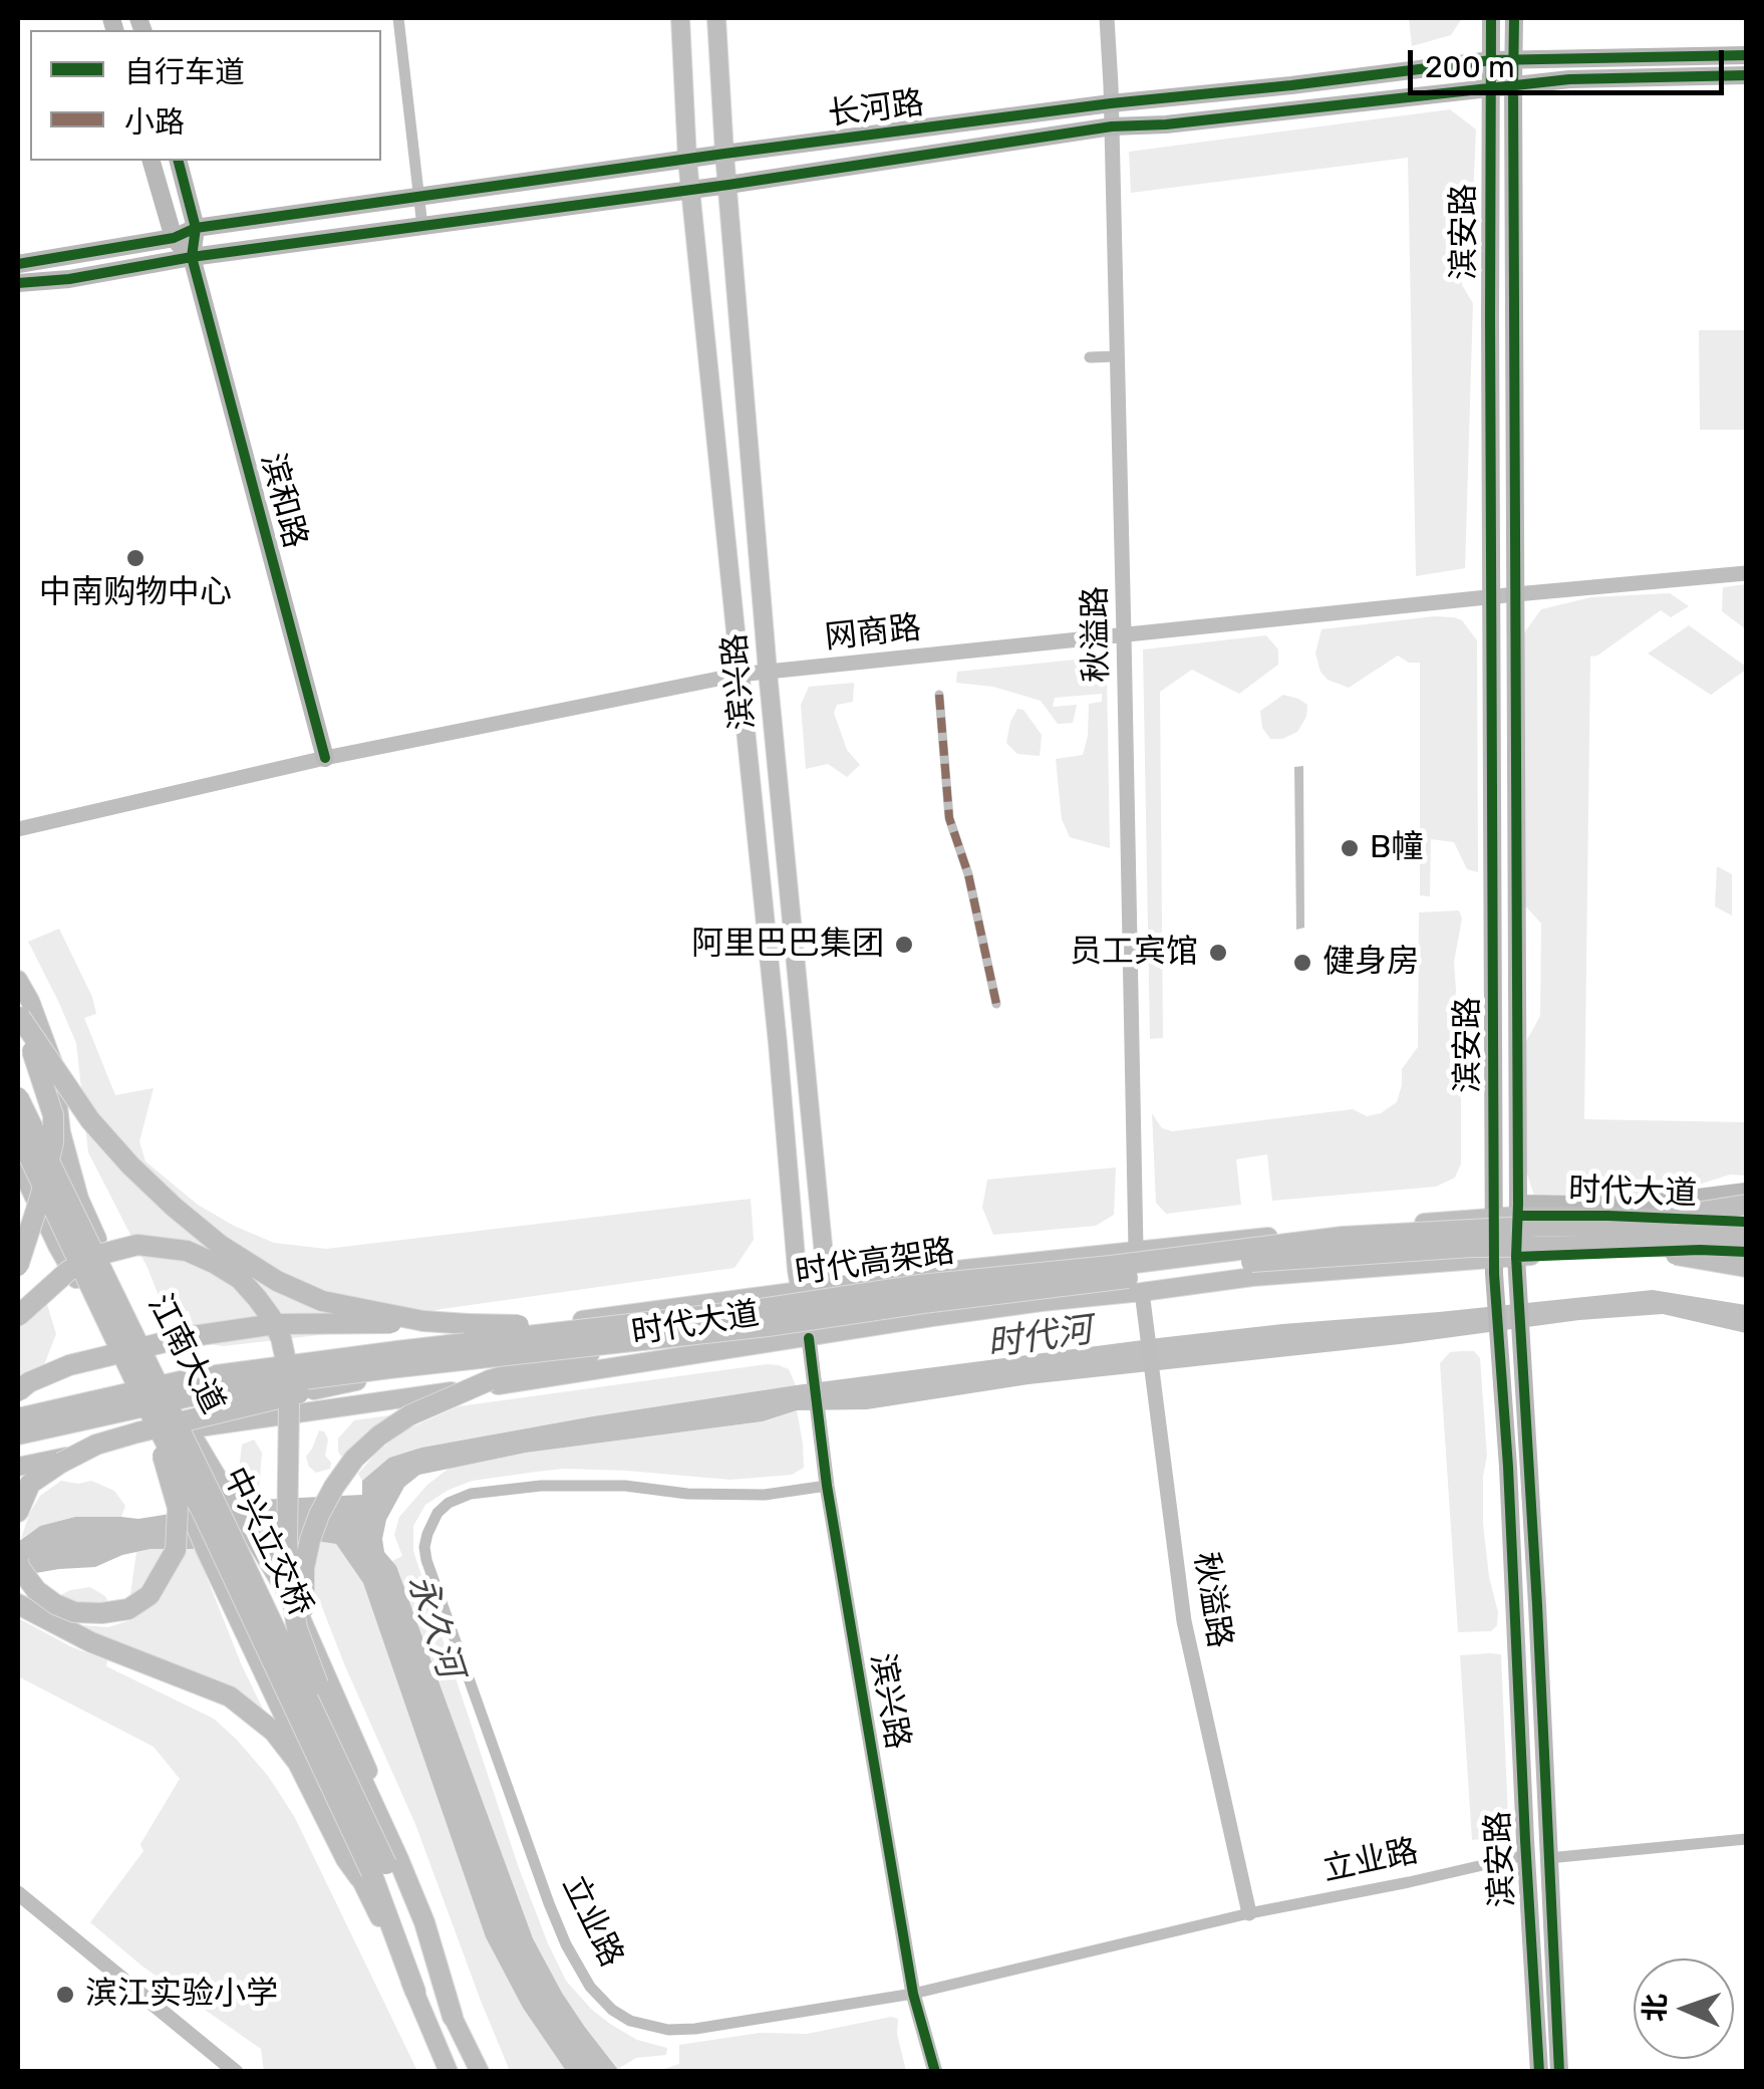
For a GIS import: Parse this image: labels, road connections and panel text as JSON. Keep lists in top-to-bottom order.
{
  "streets": {
    "highway": ["时代高架路", "中兴立交桥"],
    "main road": [
      "长河路",
      "滨安路",
      "滨和路",
      "滨兴路",
      "时代大道",
      "江南大道"
    ],
    "street": ["网商路", "秋溢路", "立业路"]
  },
  "crossings": [
    ["长河路", "滨安路"],
    ["长河路", "滨和路"],
    ["长河路", "秋溢路"],
    ["长河路", "滨兴路"],
    ["滨安路", "网商路"],
    ["滨安路", "时代大道"],
    ["滨安路", "立业路"],
    ["滨和路", "网商路"],
    ["网商路", "秋溢路"],
    ["网商路", "滨兴路"],
    ["秋溢路", "时代大道"],
    ["秋溢路", "立业路"],
    ["滨兴路", "时代大道"],
    ["滨兴路", "立业路"],
    ["时代大道", "时代高架路"],
    ["时代大道", "江南大道"],
    ["时代大道", "中兴立交桥"],
    ["江南大道", "中兴立交桥"]
  ],
  "water": ["时代河", "永久河"],
  "places": [
    "中南购物中心",
    "B幢",
    "阿里巴巴集团",
    "员工宾馆",
    "健身房",
    "滨江实验小学"
  ],
  "legend": ["自行车道", "小路"],
  "scale_bar": "200 m",
  "north": "left"
}
